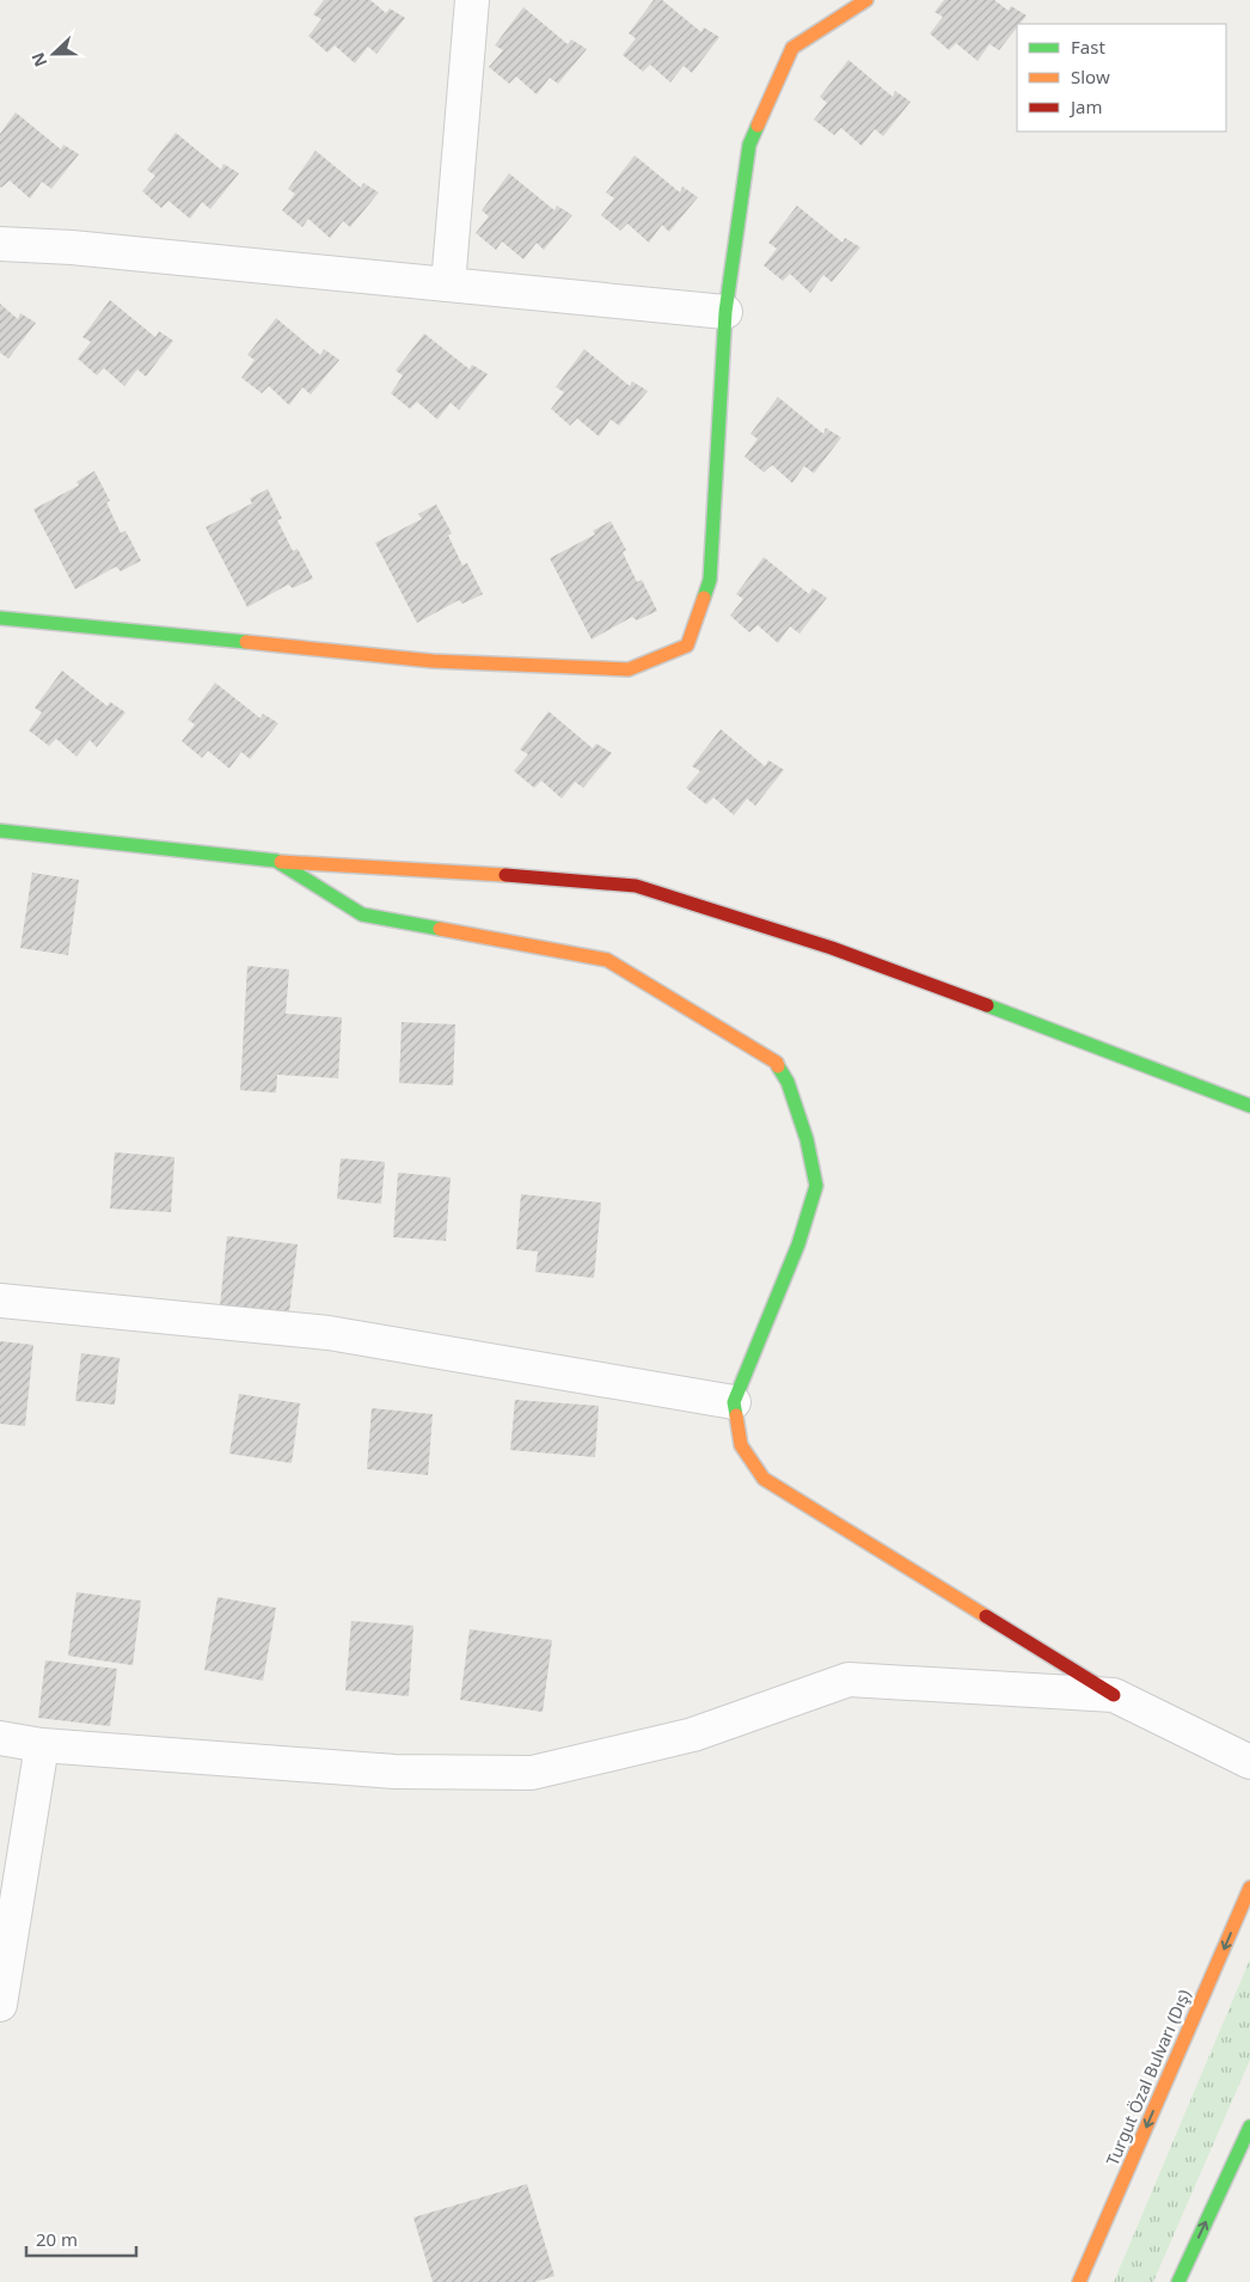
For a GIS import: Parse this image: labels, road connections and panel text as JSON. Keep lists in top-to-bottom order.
{
  "streets": {
    "street": ["Turgut Özal Bulvarı (Dış)"]
  },
  "legend": ["Fast", "Slow", "Jam"],
  "scale_bar": "20 m",
  "north": "left"
}
